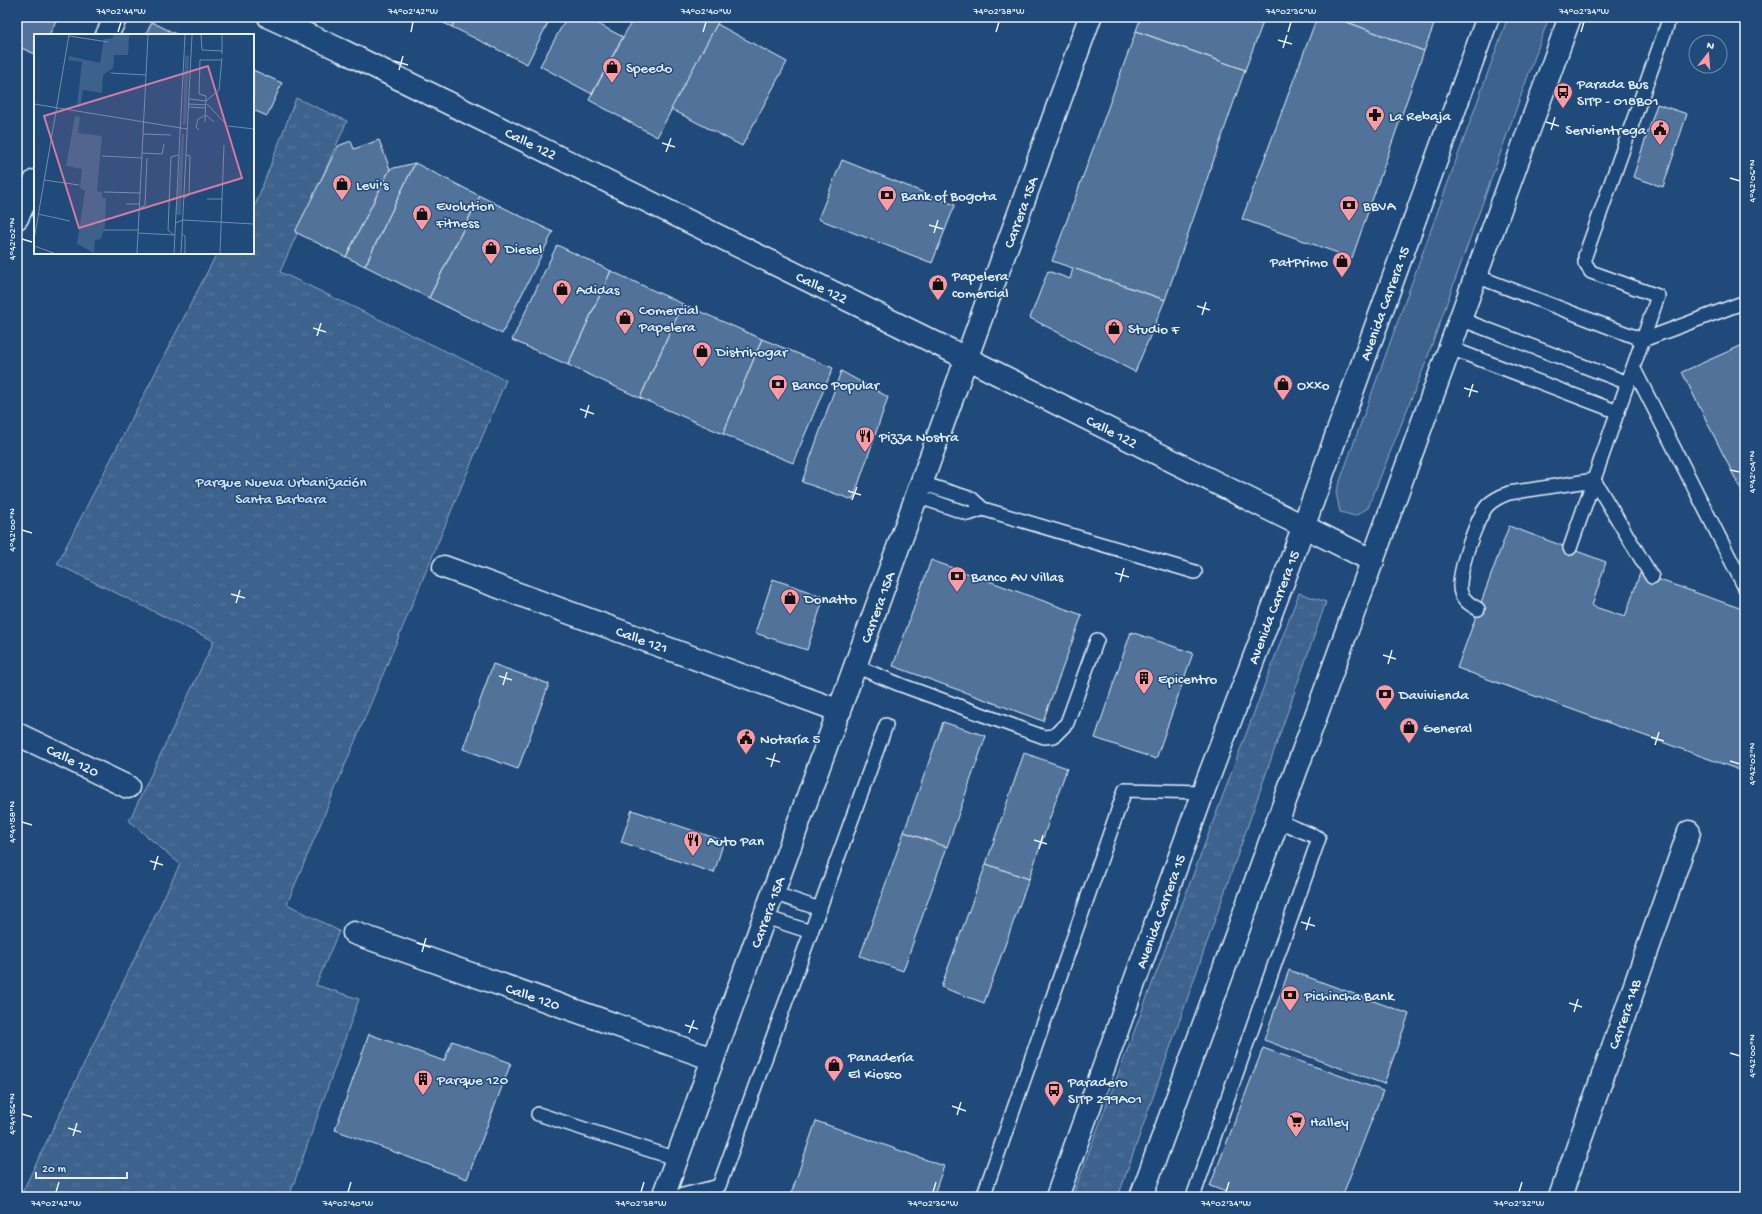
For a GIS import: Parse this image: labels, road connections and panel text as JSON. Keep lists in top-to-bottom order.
{
  "streets": {
    "street": [
      "Calle 122",
      "Carrera 15A",
      "Avenida Carrera 15",
      "Calle 121",
      "Calle 120",
      "Carrera 14B"
    ]
  },
  "crossings": [
    ["Calle 122", "Carrera 15A"],
    ["Calle 122", "Avenida Carrera 15"],
    ["Carrera 15A", "Calle 121"],
    ["Carrera 15A", "Calle 120"]
  ],
  "parks": ["Parque Nueva Urbanización Santa Barbara"],
  "places": {
    "shop": [
      "Speedo",
      "Levi's",
      "Evolution Fitness",
      "Diesel",
      "PatPrimo",
      "Papelera comercial",
      "Adidas",
      "Comercial Papelera",
      "Studio F",
      "Distrihogar",
      "Oxxo",
      "Donatto",
      "General",
      "Panadería El Kiosco"
    ],
    "bus stop": ["Parada Bus SITP - 018B01", "Paradero SITP 299A01"],
    "pharmacy": ["La Rebaja"],
    "public building": ["Servientrega", "Notaría 5"],
    "bank": [
      "Bank of Bogota",
      "BBVA",
      "Banco Popular",
      "Banco AV Villas",
      "Davivienda",
      "Pichincha Bank"
    ],
    "restaurant": ["Pizza Nostra", "Auto Pan"],
    "building": ["Epicentro", "Parque 120"],
    "supermarket": ["Halley"]
  },
  "scale_bar": "20 m",
  "north": "top",
  "coordinates": [
    "74°02'44\"W",
    "74°02'42\"W",
    "74°02'40\"W",
    "74°02'38\"W",
    "74°02'36\"W",
    "74°02'34\"W",
    "4°42'06\"N",
    "4°42'02\"N",
    "4°42'04\"N",
    "4°42'00\"N",
    "4°41'58\"N",
    "4°41'56\"N",
    "74°02'32\"W"
  ]
}
